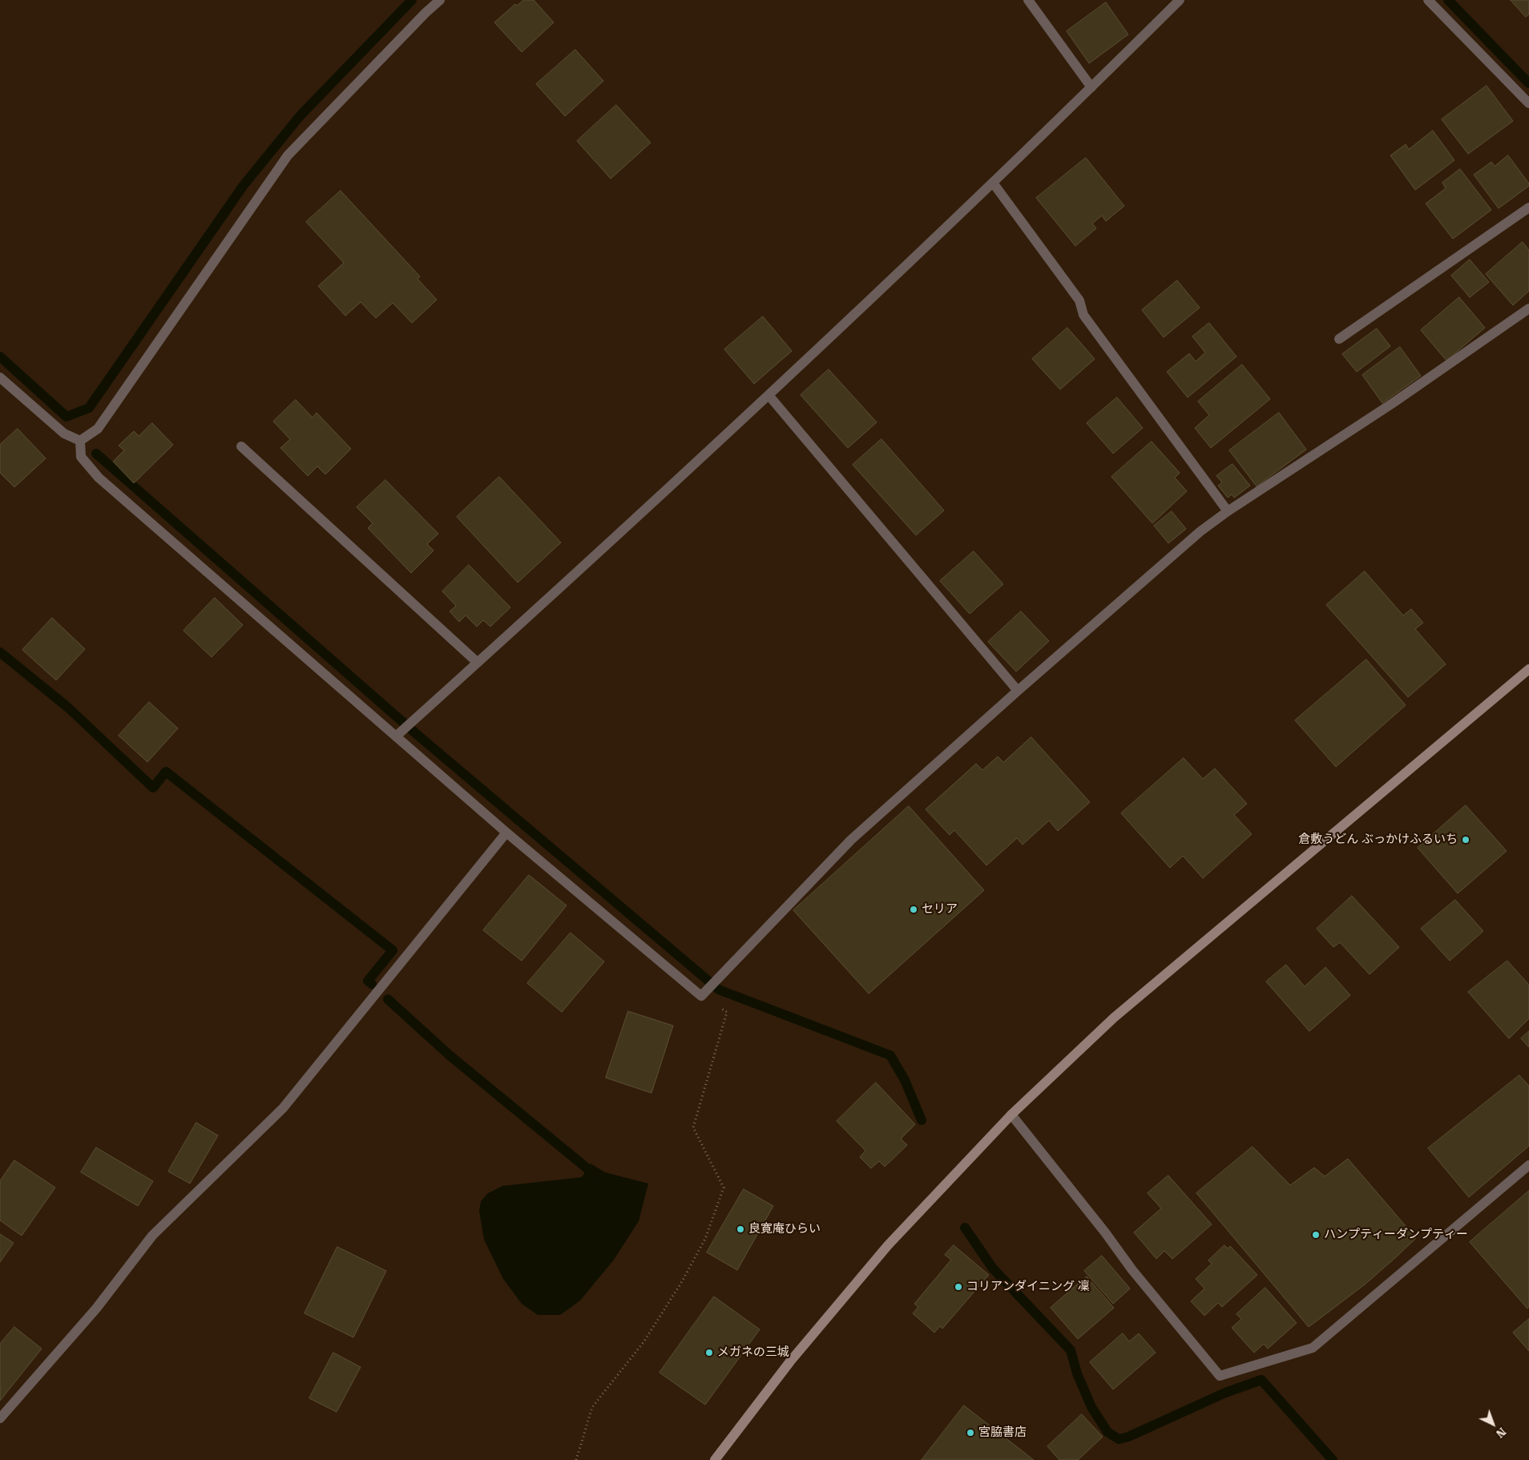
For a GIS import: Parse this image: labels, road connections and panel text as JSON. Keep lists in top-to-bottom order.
{
  "places": [
    "倉敷うどん ぶっかけふるいち",
    "セリア",
    "良寛庵ひらい",
    "ハンプティーダンプティー",
    "コリアンダイニング 凜",
    "メガネの三城",
    "宮脇書店"
  ],
  "north": "bottom right"
}
